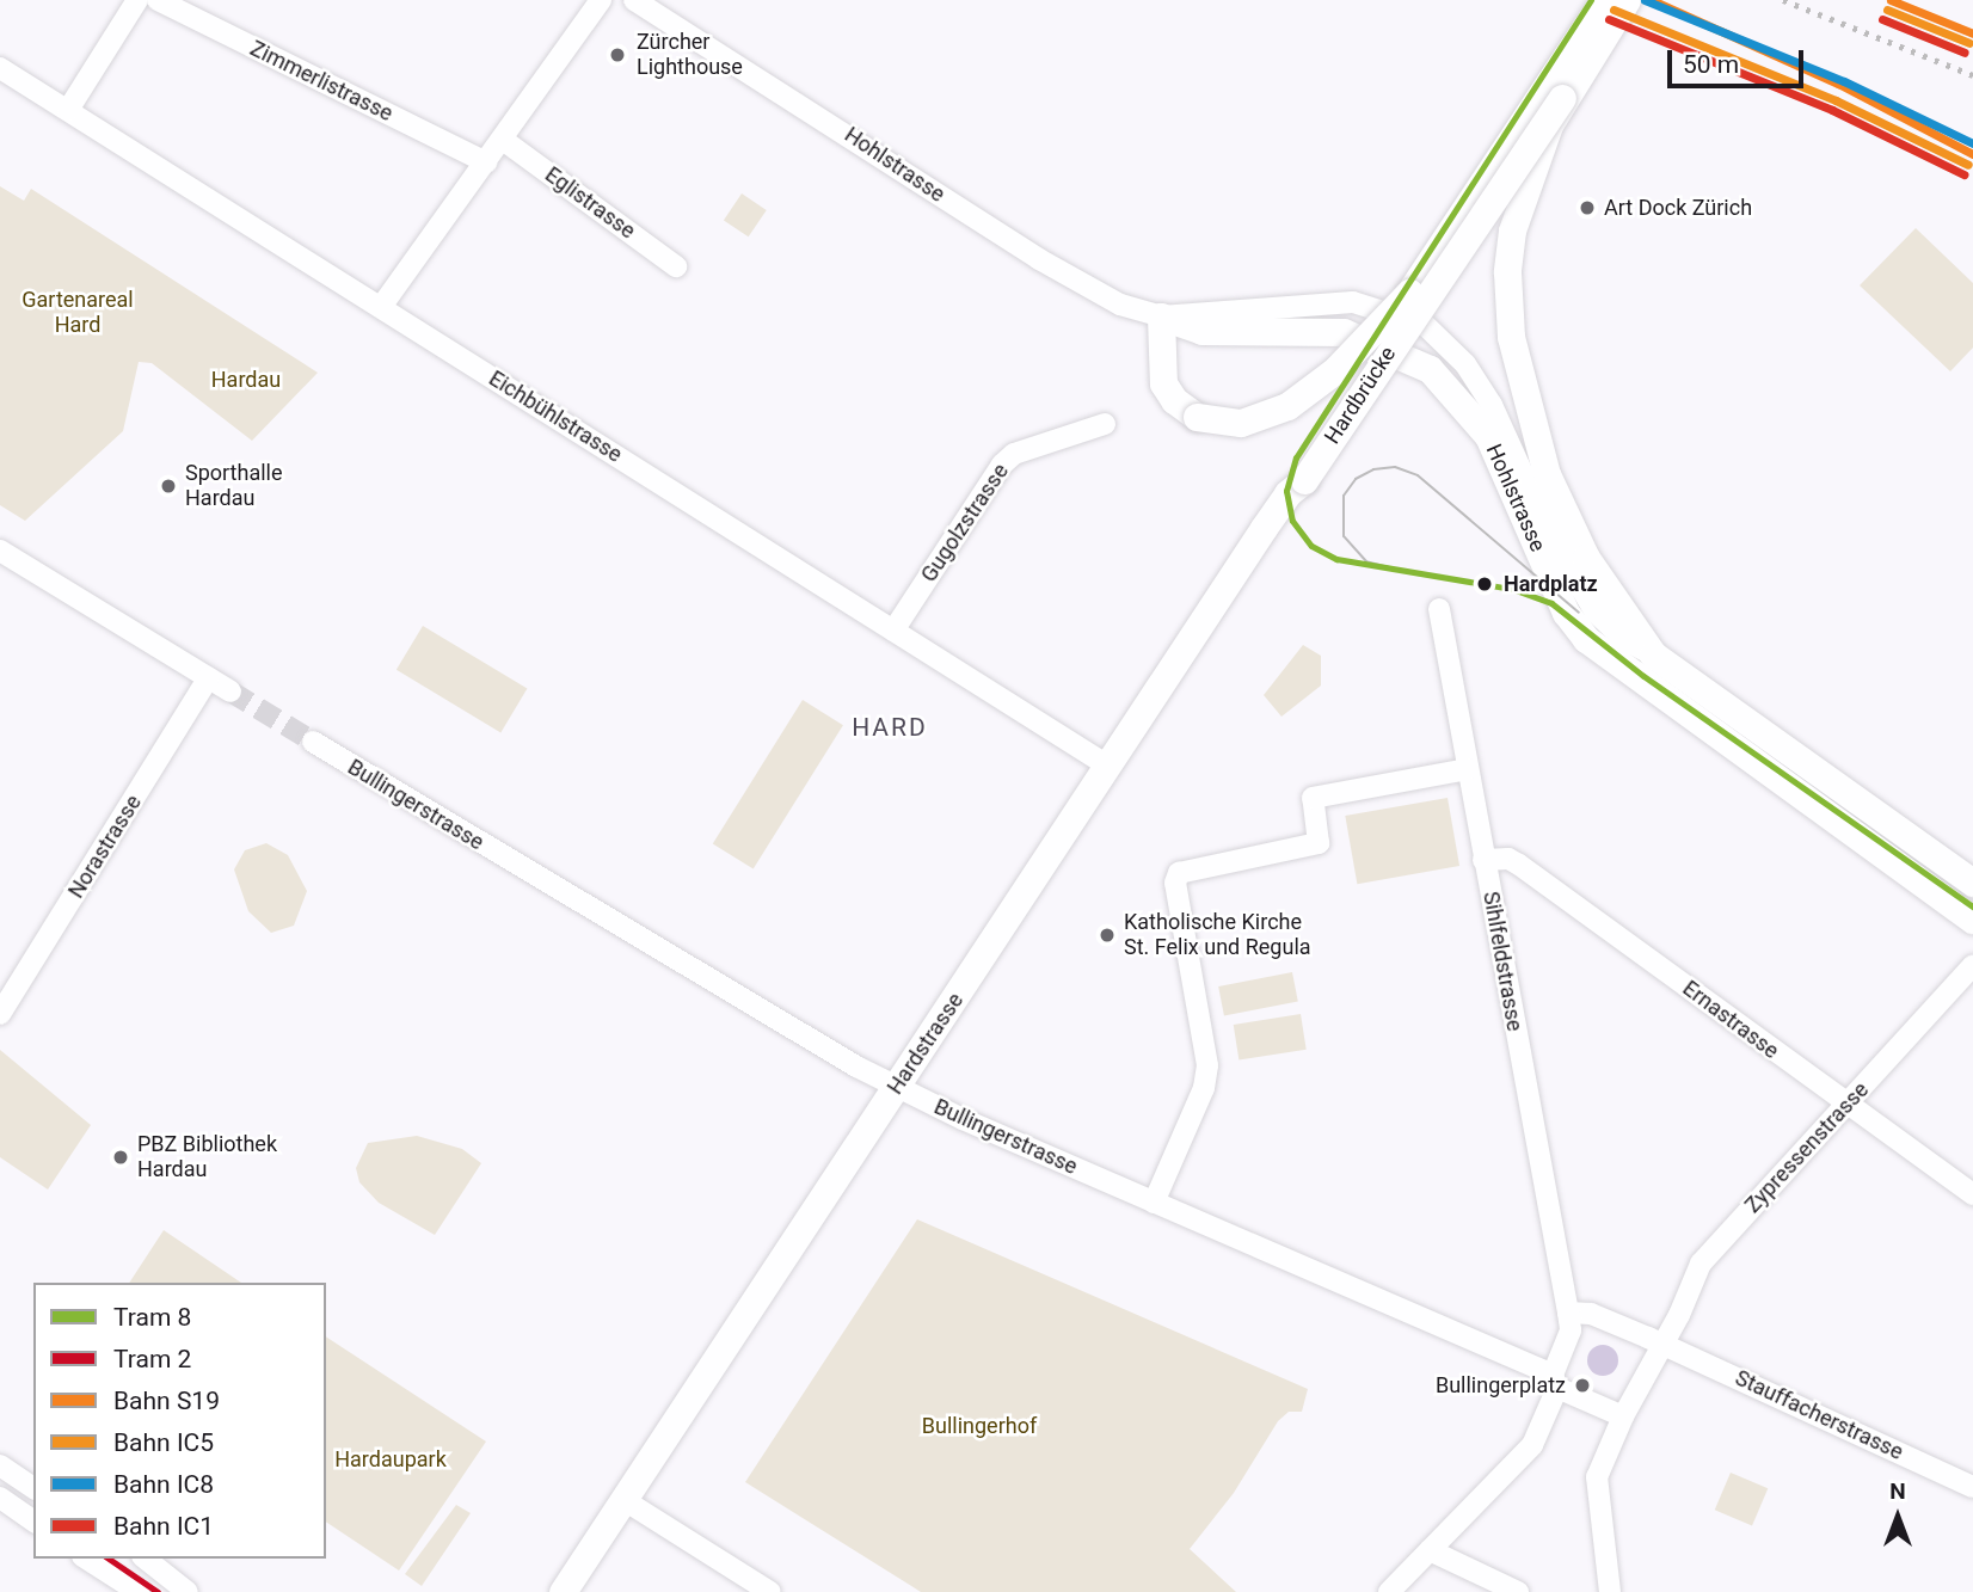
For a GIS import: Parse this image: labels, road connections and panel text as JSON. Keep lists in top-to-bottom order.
{
  "streets": {
    "main road": ["Hohlstrasse", "Hardbrücke", "Hardstrasse"],
    "street": [
      "Zimmerlistrasse",
      "Eglistrasse",
      "Eichbühlstrasse",
      "Gugolzstrasse",
      "Bullingerstrasse",
      "Norastrasse",
      "Sihlfeldstrasse",
      "Ernastrasse",
      "Zypressenstrasse",
      "Stauffacherstrasse"
    ]
  },
  "crossings": [
    ["Hohlstrasse", "Hardbrücke"],
    ["Hardbrücke", "Hardstrasse"],
    ["Eichbühlstrasse", "Gugolzstrasse"],
    ["Eichbühlstrasse", "Hardstrasse"],
    ["Bullingerstrasse", "Hardstrasse"],
    ["Sihlfeldstrasse", "Ernastrasse"],
    ["Ernastrasse", "Zypressenstrasse"],
    ["Zypressenstrasse", "Stauffacherstrasse"]
  ],
  "districts": ["HARD"],
  "parks": [
    "Gartenareal Hard",
    "Hardau",
    "Bullingerhof",
    "Hardaupark"
  ],
  "places": [
    "Zürcher Lighthouse",
    "Art Dock Zürich",
    "Sporthalle Hardau",
    "Hardplatz",
    "Katholische Kirche St. Felix und Regula",
    "PBZ Bibliothek Hardau",
    "Bullingerplatz"
  ],
  "lines": [
    "tram line 8",
    "rail line S19",
    "rail line IC8",
    "rail line IC5",
    "rail line IC1",
    "tram line 2"
  ],
  "legend": [
    "Tram 8",
    "Tram 2",
    "Bahn S19",
    "Bahn IC5",
    "Bahn IC8",
    "Bahn IC1"
  ],
  "scale_bar": "50 m",
  "north": "top"
}
